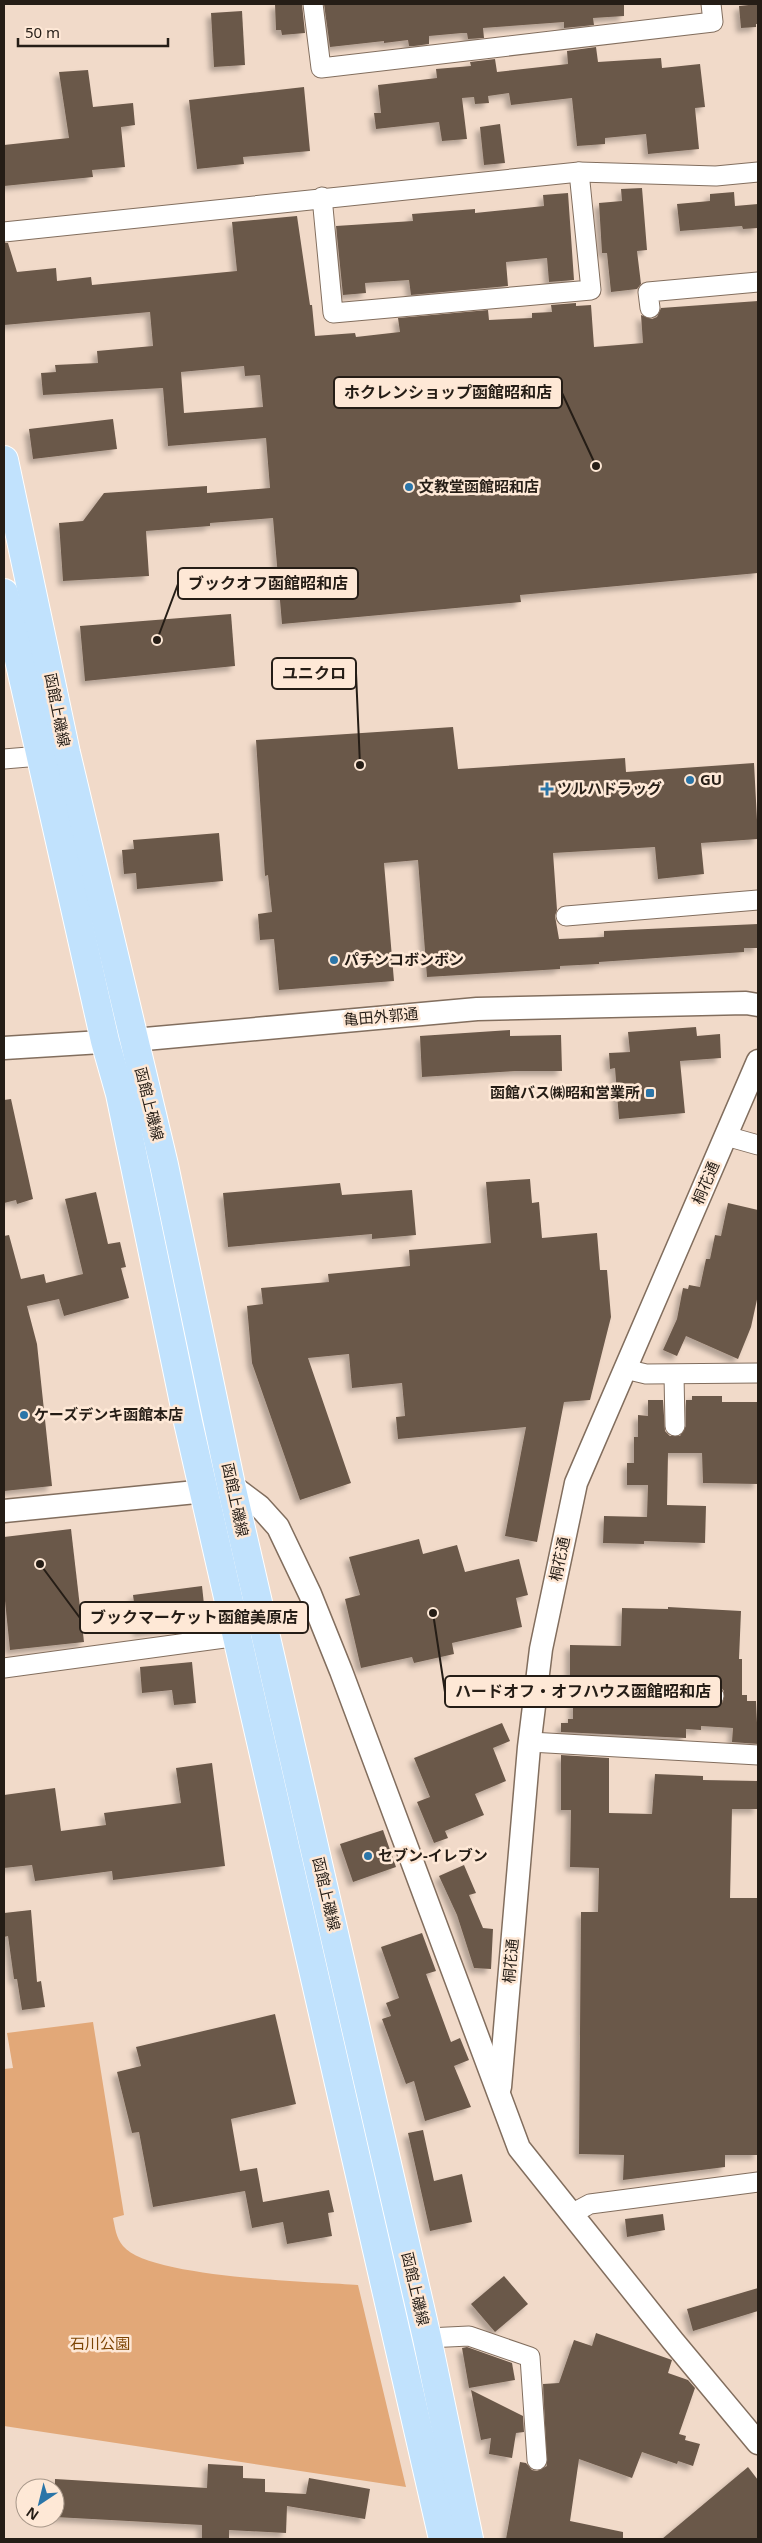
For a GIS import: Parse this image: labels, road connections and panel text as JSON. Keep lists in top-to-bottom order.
{
  "streets": {
    "main road": ["函館上磯線"],
    "street": ["亀田外郭通", "桐花通"]
  },
  "crossings": [
    ["函館上磯線", "亀田外郭通"]
  ],
  "parks": ["石川公園"],
  "places": {
    "other": [
      "ホクレンショップ函館昭和店",
      "文教堂函館昭和店",
      "ブックオフ函館昭和店",
      "ユニクロ",
      "GU",
      "パチンコボンボン",
      "ケーズデンキ函館本店",
      "ブックマーケット函館美原店",
      "ハードオフ・オフハウス函館昭和店",
      "セブン-イレブン"
    ],
    "health": ["ツルハドラッグ"],
    "transit": ["函館バス㈱昭和営業所"]
  },
  "scale_bar": "50 m",
  "north": "bottom left"
}
